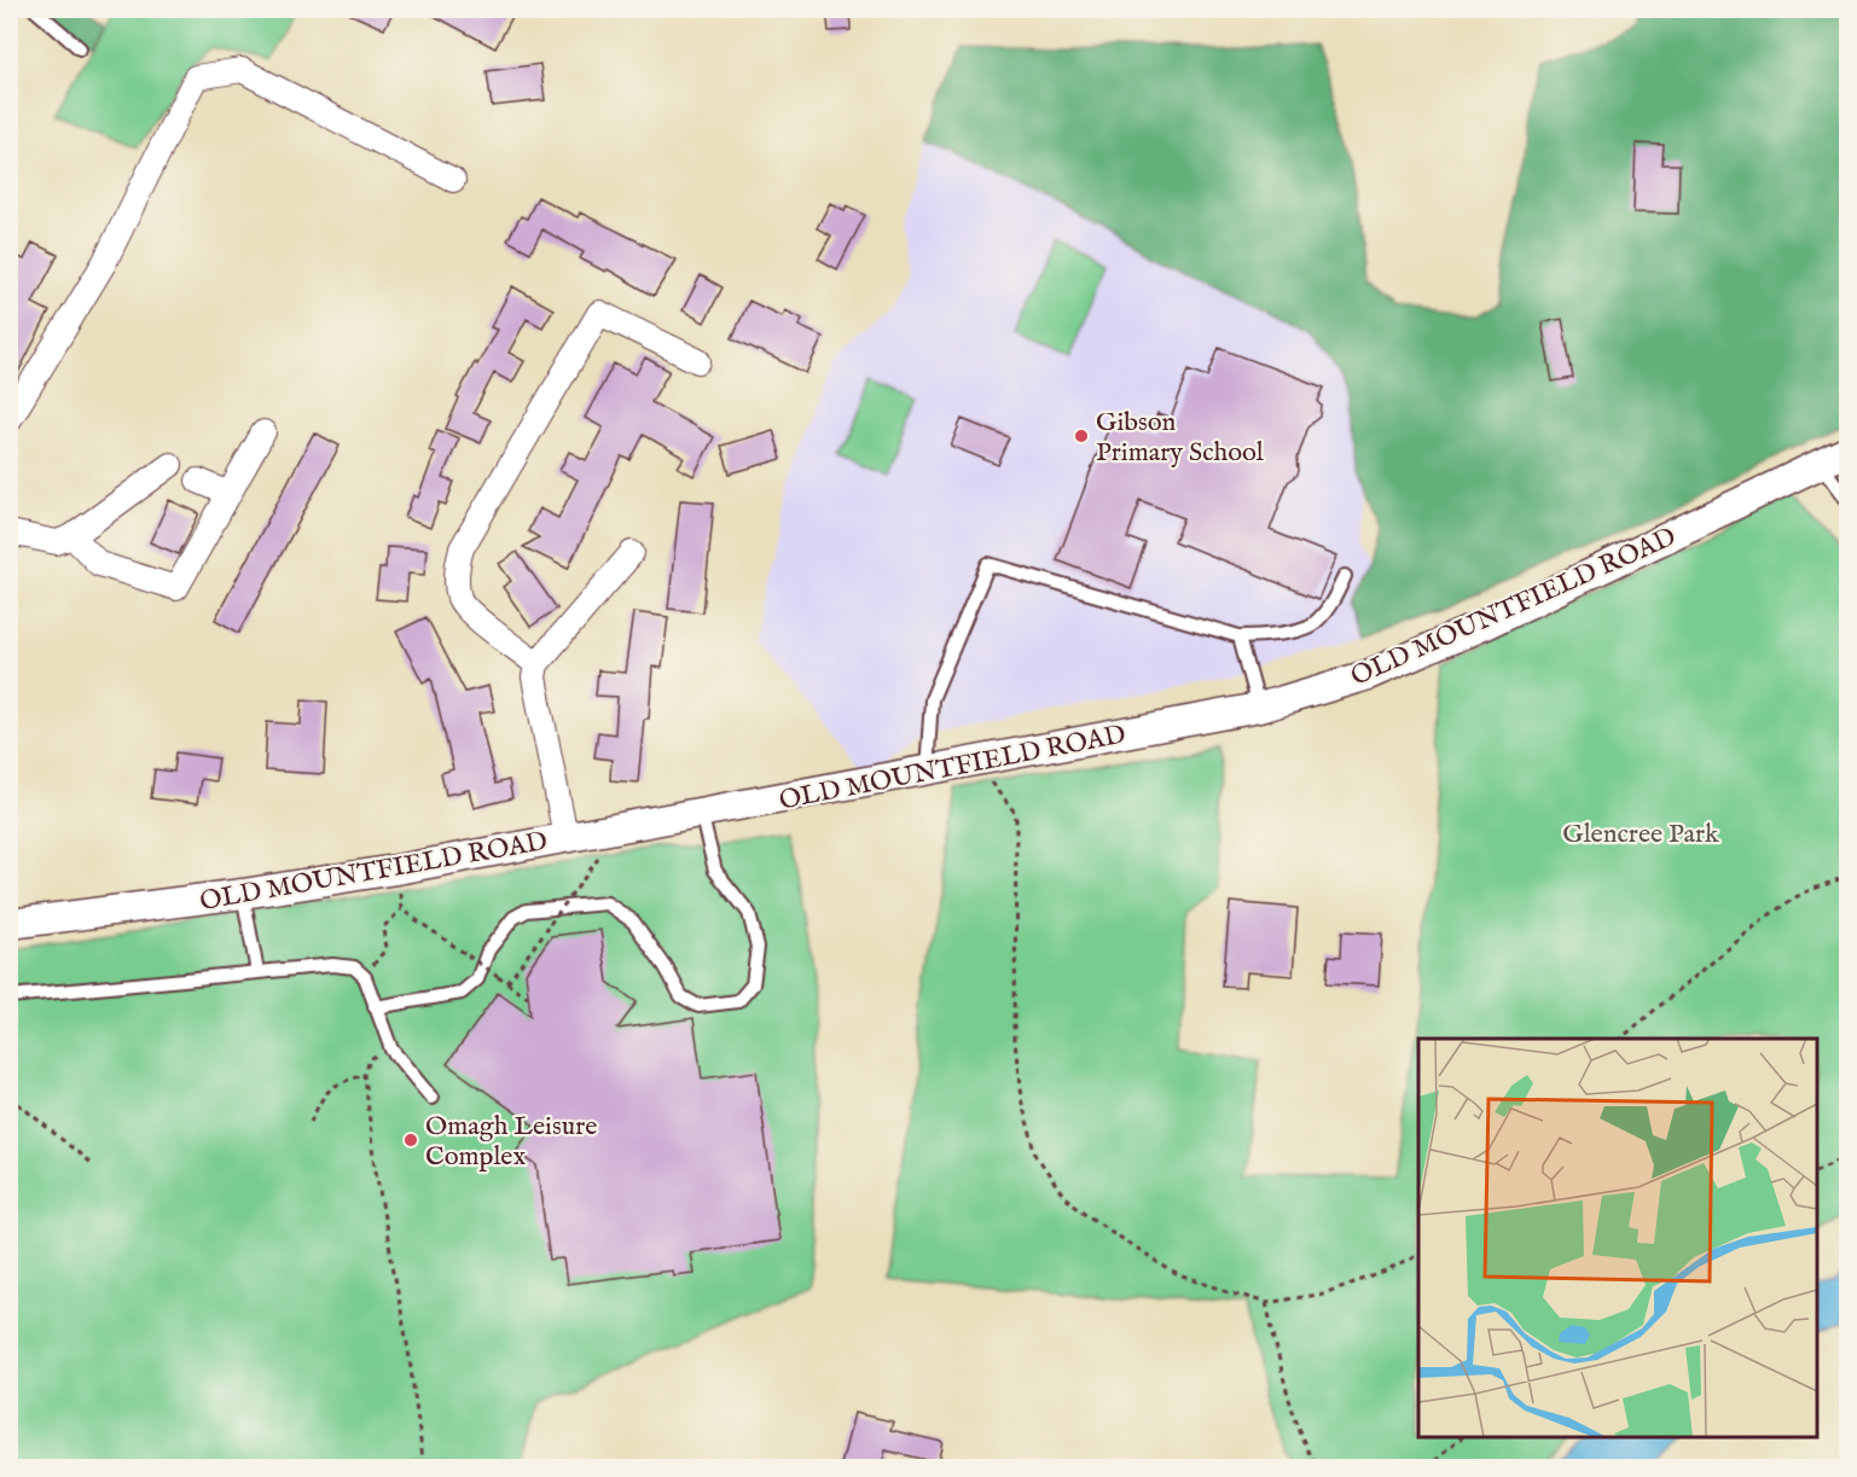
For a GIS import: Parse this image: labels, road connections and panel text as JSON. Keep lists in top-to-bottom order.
{
  "streets": {
    "street": ["OLD MOUNTFIELD ROAD"]
  },
  "parks": ["Glencree Park"],
  "places": ["Gibson Primary School", "Omagh Leisure Complex"]
}
